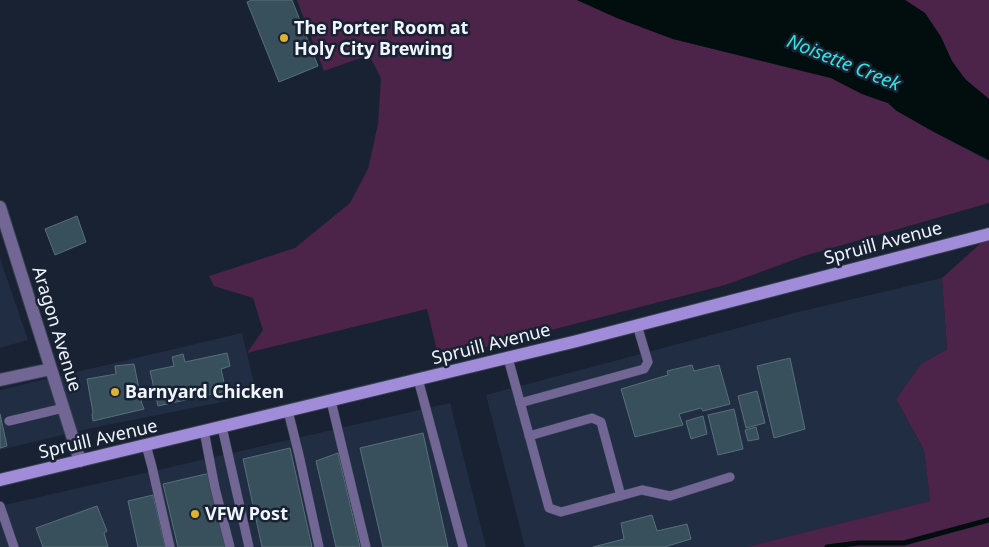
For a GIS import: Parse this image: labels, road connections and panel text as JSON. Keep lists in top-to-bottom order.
{
  "streets": {
    "street": ["Spruill Avenue", "Aragon Avenue"]
  },
  "crossings": [
    ["Spruill Avenue", "Aragon Avenue"]
  ],
  "water": ["Noisette Creek"],
  "places": ["The Porter Room at Holy City Brewing", "Barnyard Chicken", "VFW Post"]
}
